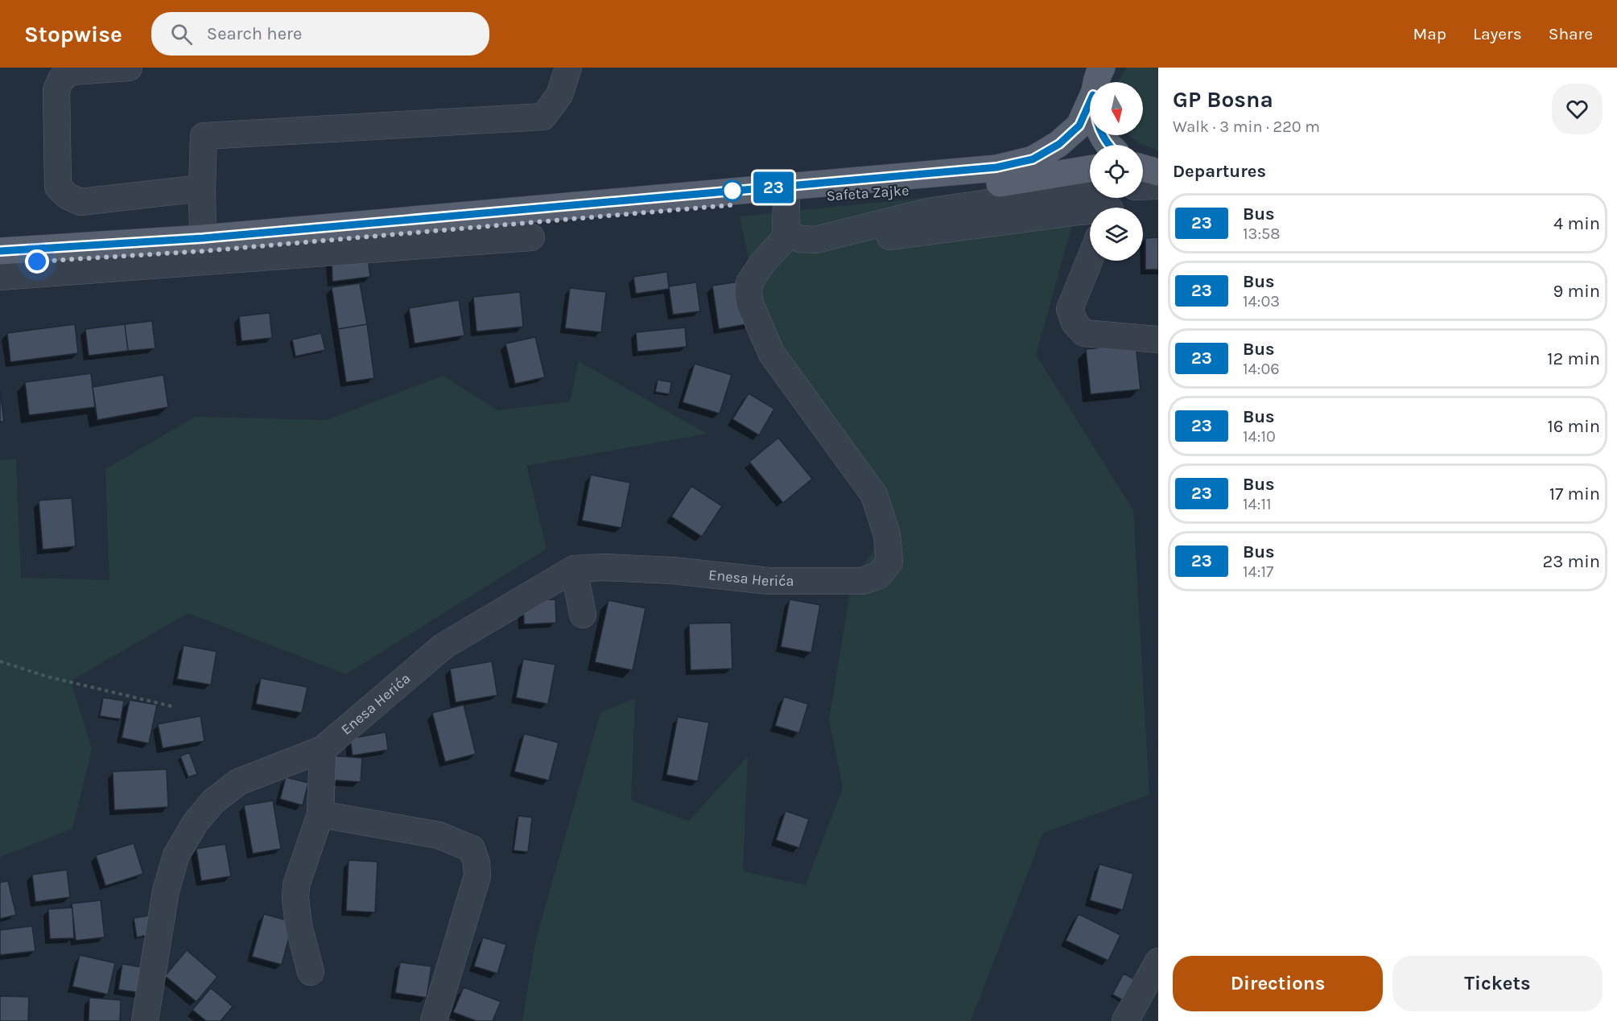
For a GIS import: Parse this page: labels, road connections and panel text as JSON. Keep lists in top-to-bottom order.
{
  "streets": {
    "main road": ["Safeta Zajke"],
    "street": ["Enesa Herića"]
  },
  "lines": ["bus line 23"],
  "north": "bottom",
  "page": {
    "header": "Stopwise",
    "search": "Search here",
    "nav": ["Map", "Layers", "Share"],
    "on_map": "23",
    "heading": [
      ["GP Bosna", "Walk · 3 min · 220 m"],
      "Departures"
    ],
    "list": [
      {
        "mark": "23",
        "name": "Bus",
        "note": "13:58",
        "value": "4 min"
      },
      {
        "mark": "23",
        "name": "Bus",
        "note": "14:03",
        "value": "9 min"
      },
      {
        "mark": "23",
        "name": "Bus",
        "note": "14:06",
        "value": "12 min"
      },
      {
        "mark": "23",
        "name": "Bus",
        "note": "14:10",
        "value": "16 min"
      },
      {
        "mark": "23",
        "name": "Bus",
        "note": "14:11",
        "value": "17 min"
      },
      {
        "mark": "23",
        "name": "Bus",
        "note": "14:17",
        "value": "23 min"
      }
    ],
    "buttons": ["Directions", "Tickets"]
  }
}
